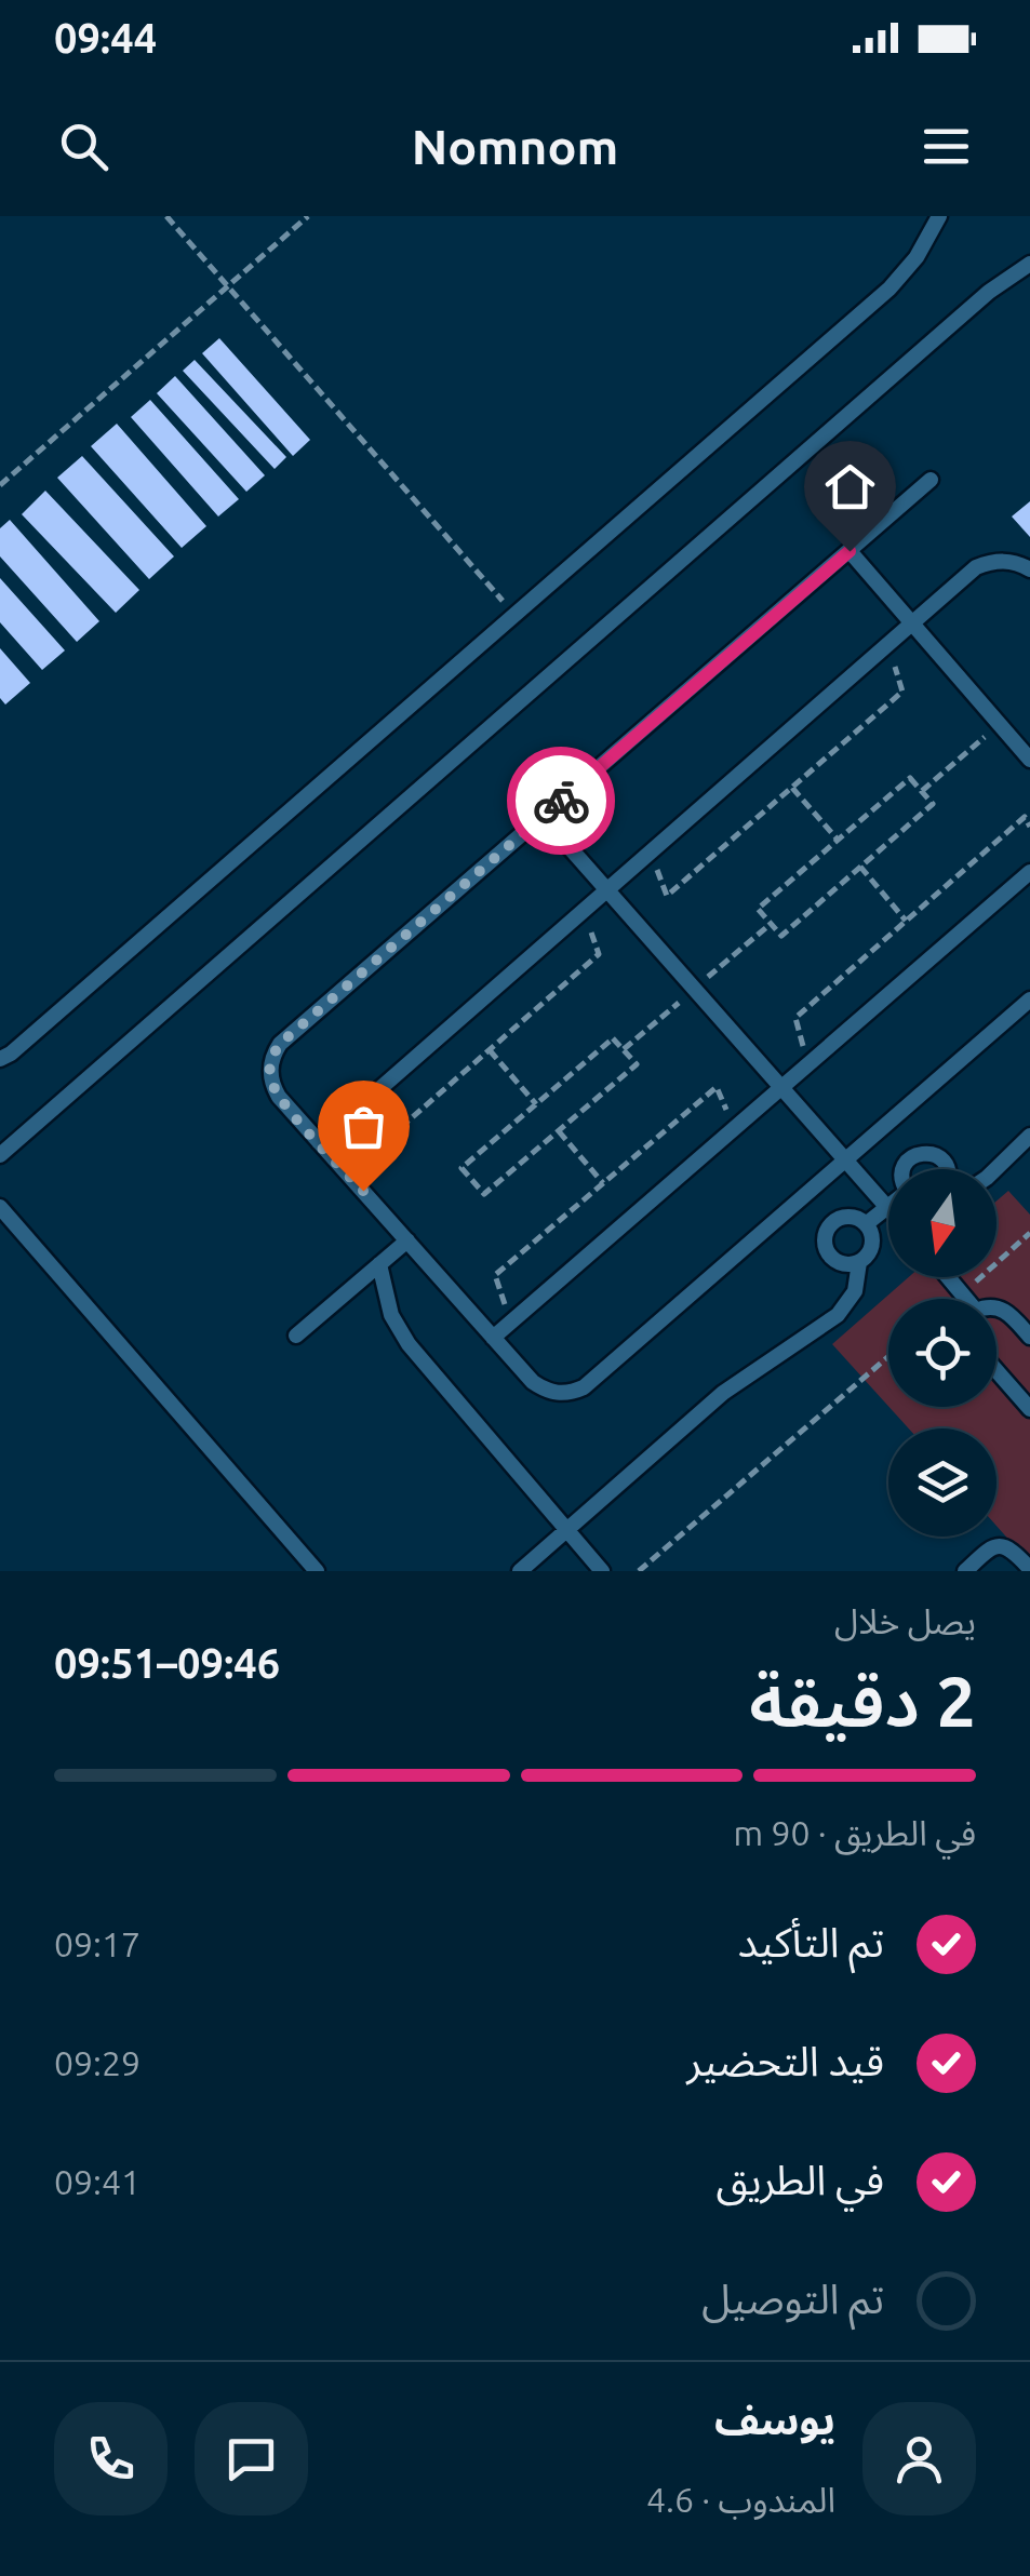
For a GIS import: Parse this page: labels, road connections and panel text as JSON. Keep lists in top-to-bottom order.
{
  "north": "bottom",
  "page": {
    "status": "09:44",
    "header": "Nomnom",
    "heading": ["2 دقيقة", "يصل خلال", "09:46–09:51"],
    "panel": ["يوسف", "المندوب · 4.6"],
    "bar": "في الطريق · 90 m",
    "list": [
      ["تم التأكيد", "09:17"],
      ["قيد التحضير", "09:29"],
      ["في الطريق", "09:41"],
      "تم التوصيل"
    ]
  }
}
